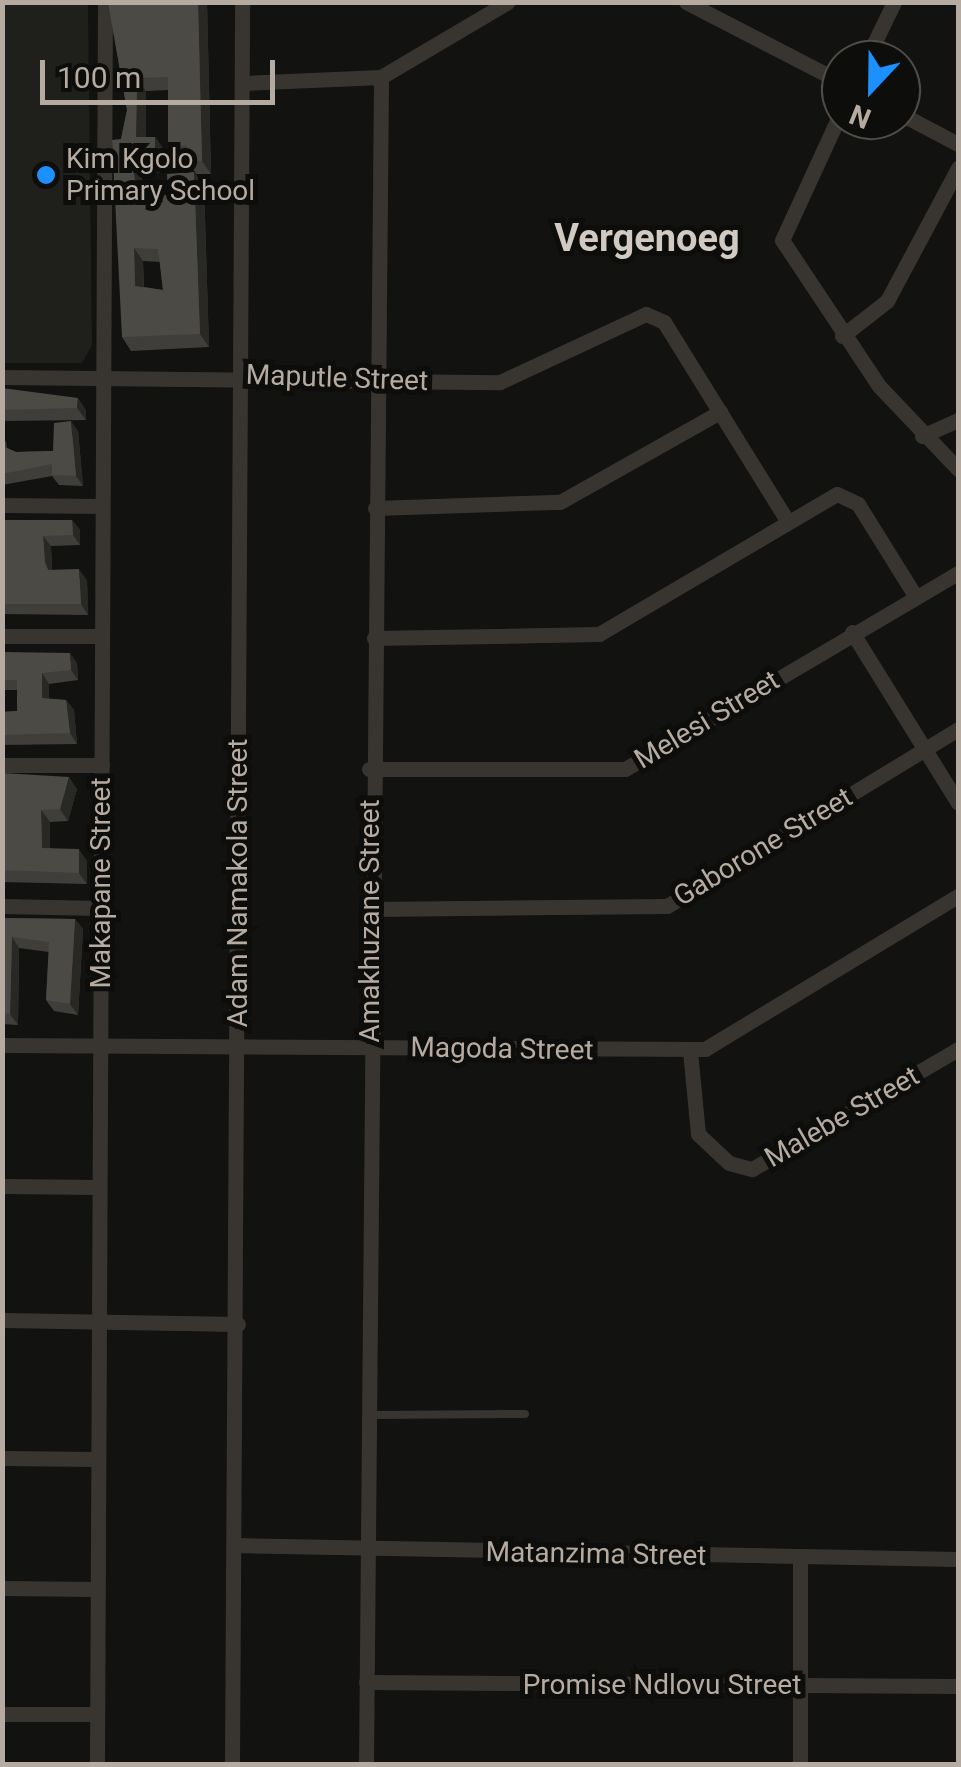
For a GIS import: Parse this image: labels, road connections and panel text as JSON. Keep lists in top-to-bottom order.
{
  "streets": {
    "street": [
      "Maputle Street",
      "Melesi Street",
      "Gaborone Street",
      "Makapane Street",
      "Adam Namakola Street",
      "Amakhuzane Street",
      "Magoda Street",
      "Malebe Street",
      "Matanzima Street",
      "Promise Ndlovu Street"
    ]
  },
  "crossings": [
    ["Maputle Street", "Makapane Street"],
    ["Maputle Street", "Adam Namakola Street"],
    ["Maputle Street", "Amakhuzane Street"],
    ["Melesi Street", "Amakhuzane Street"],
    ["Gaborone Street", "Amakhuzane Street"],
    ["Makapane Street", "Magoda Street"],
    ["Adam Namakola Street", "Magoda Street"],
    ["Adam Namakola Street", "Matanzima Street"],
    ["Amakhuzane Street", "Magoda Street"],
    ["Amakhuzane Street", "Matanzima Street"],
    ["Amakhuzane Street", "Promise Ndlovu Street"],
    ["Magoda Street", "Malebe Street"]
  ],
  "districts": ["Vergenoeg"],
  "places": ["Kim Kgolo Primary School"],
  "scale_bar": "100 m",
  "north": "bottom"
}
